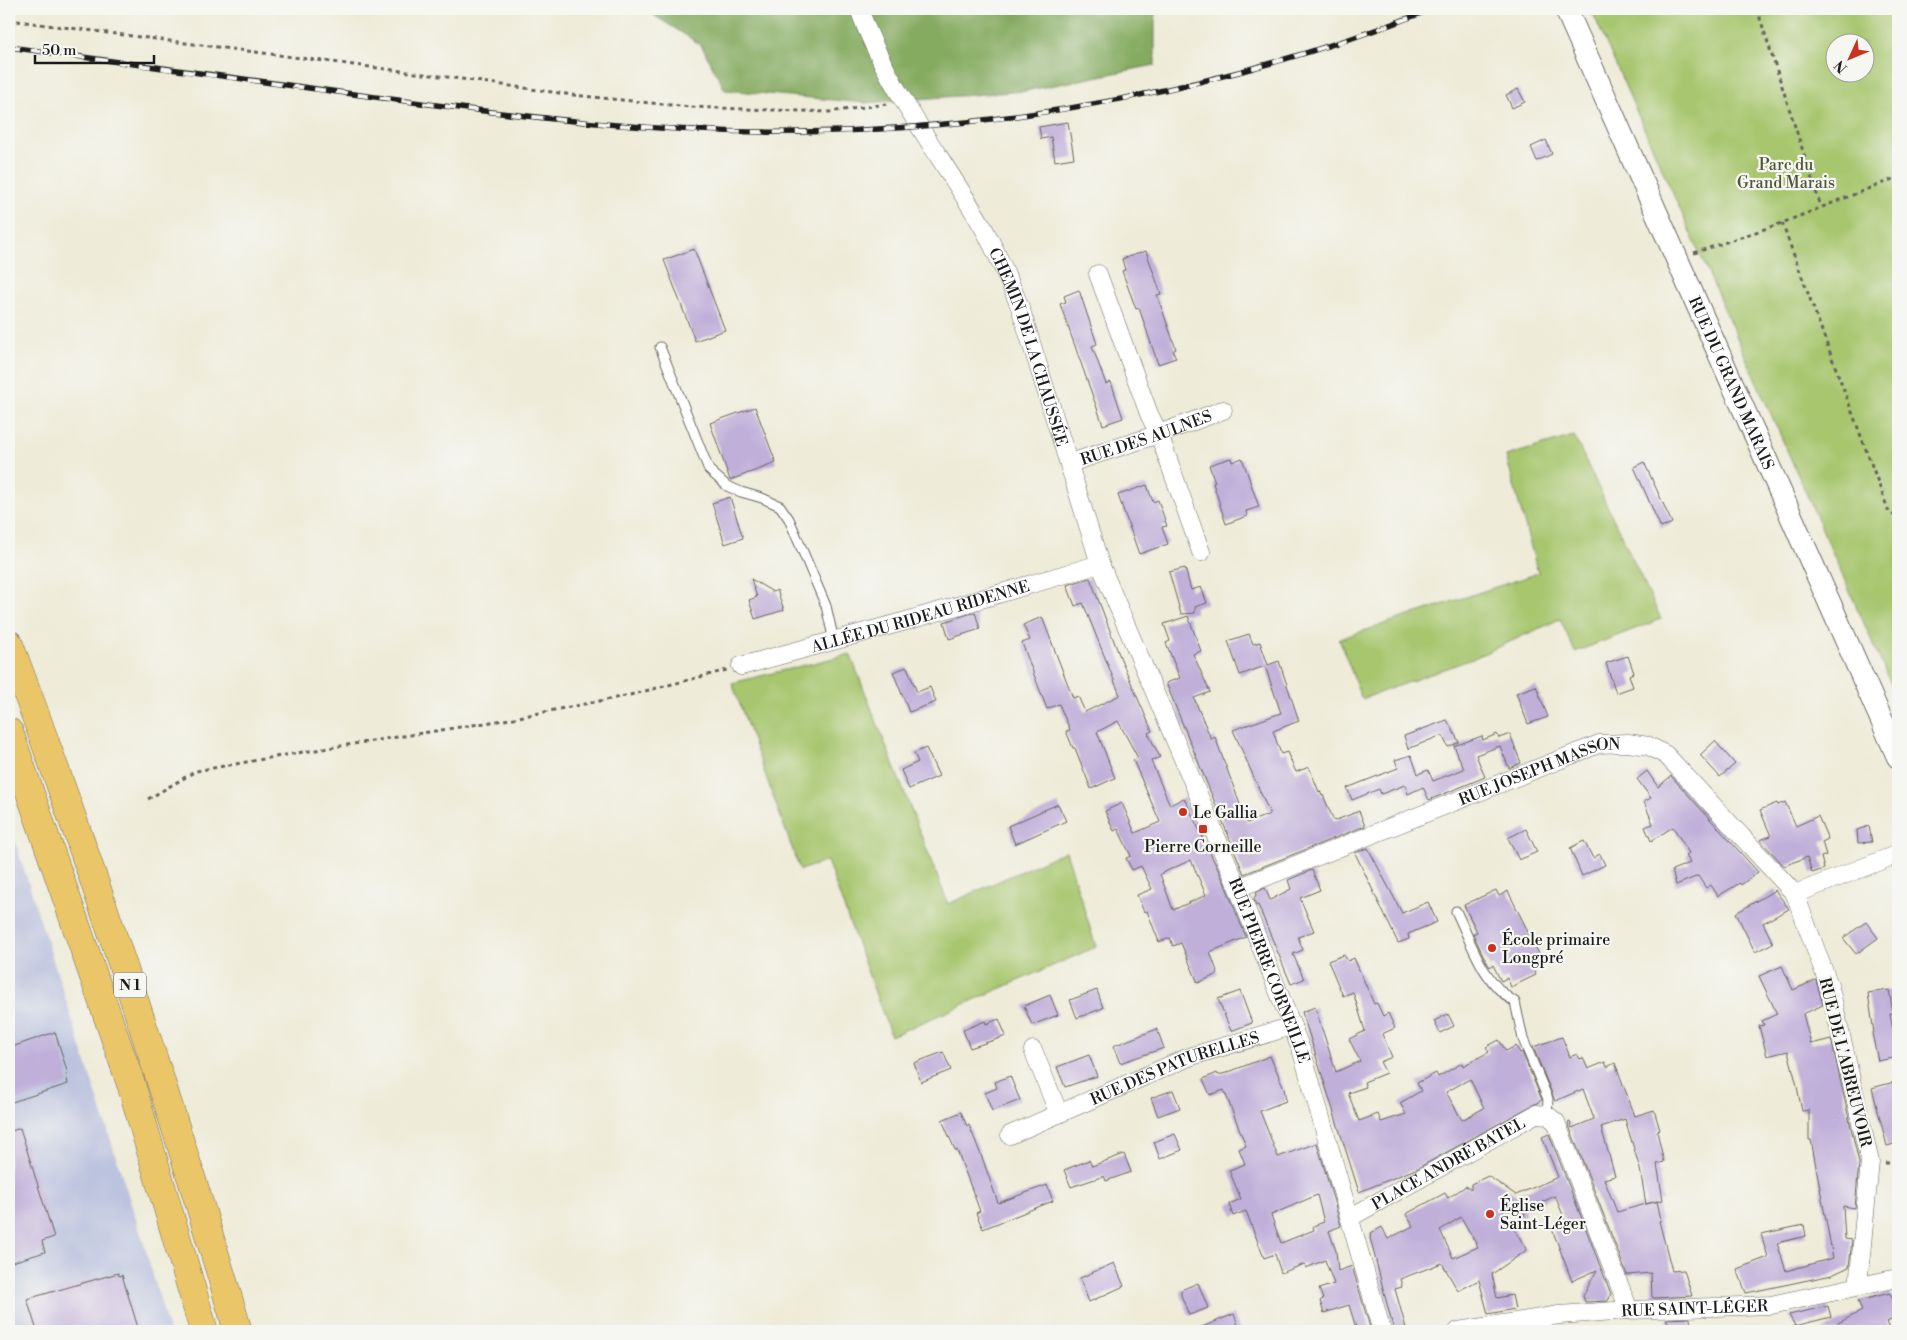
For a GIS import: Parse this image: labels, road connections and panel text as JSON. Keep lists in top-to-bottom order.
{
  "streets": {
    "highway": ["N 1"],
    "street": [
      "CHEMIN DE LA CHAUSSÉE",
      "RUE DU GRAND MARAIS",
      "RUE DES AULNES",
      "ALLÉE DU RIDEAU RIDENNE",
      "RUE JOSEPH MASSON",
      "RUE PIERRE CORNEILLE",
      "RUE DE L'ABREUVOIR",
      "RUE DES PATURELLES",
      "PLACE ANDRÉ BATEL",
      "RUE SAINT-LÉGER"
    ]
  },
  "crossings": [
    ["CHEMIN DE LA CHAUSSÉE", "RUE DES AULNES"],
    ["CHEMIN DE LA CHAUSSÉE", "ALLÉE DU RIDEAU RIDENNE"],
    ["CHEMIN DE LA CHAUSSÉE", "RUE PIERRE CORNEILLE"],
    ["ALLÉE DU RIDEAU RIDENNE", "RUE PIERRE CORNEILLE"],
    ["RUE JOSEPH MASSON", "RUE PIERRE CORNEILLE"],
    ["RUE JOSEPH MASSON", "RUE DE L'ABREUVOIR"],
    ["RUE PIERRE CORNEILLE", "RUE DES PATURELLES"],
    ["RUE PIERRE CORNEILLE", "PLACE ANDRÉ BATEL"],
    ["RUE DE L'ABREUVOIR", "RUE SAINT-LÉGER"]
  ],
  "parks": ["Parc du Grand Marais"],
  "places": {
    "other": ["Le Gallia", "École primaire Longpré", "Église Saint-Léger"],
    "transit": ["Pierre Corneille"]
  },
  "scale_bar": "50 m",
  "north": "bottom left"
}
